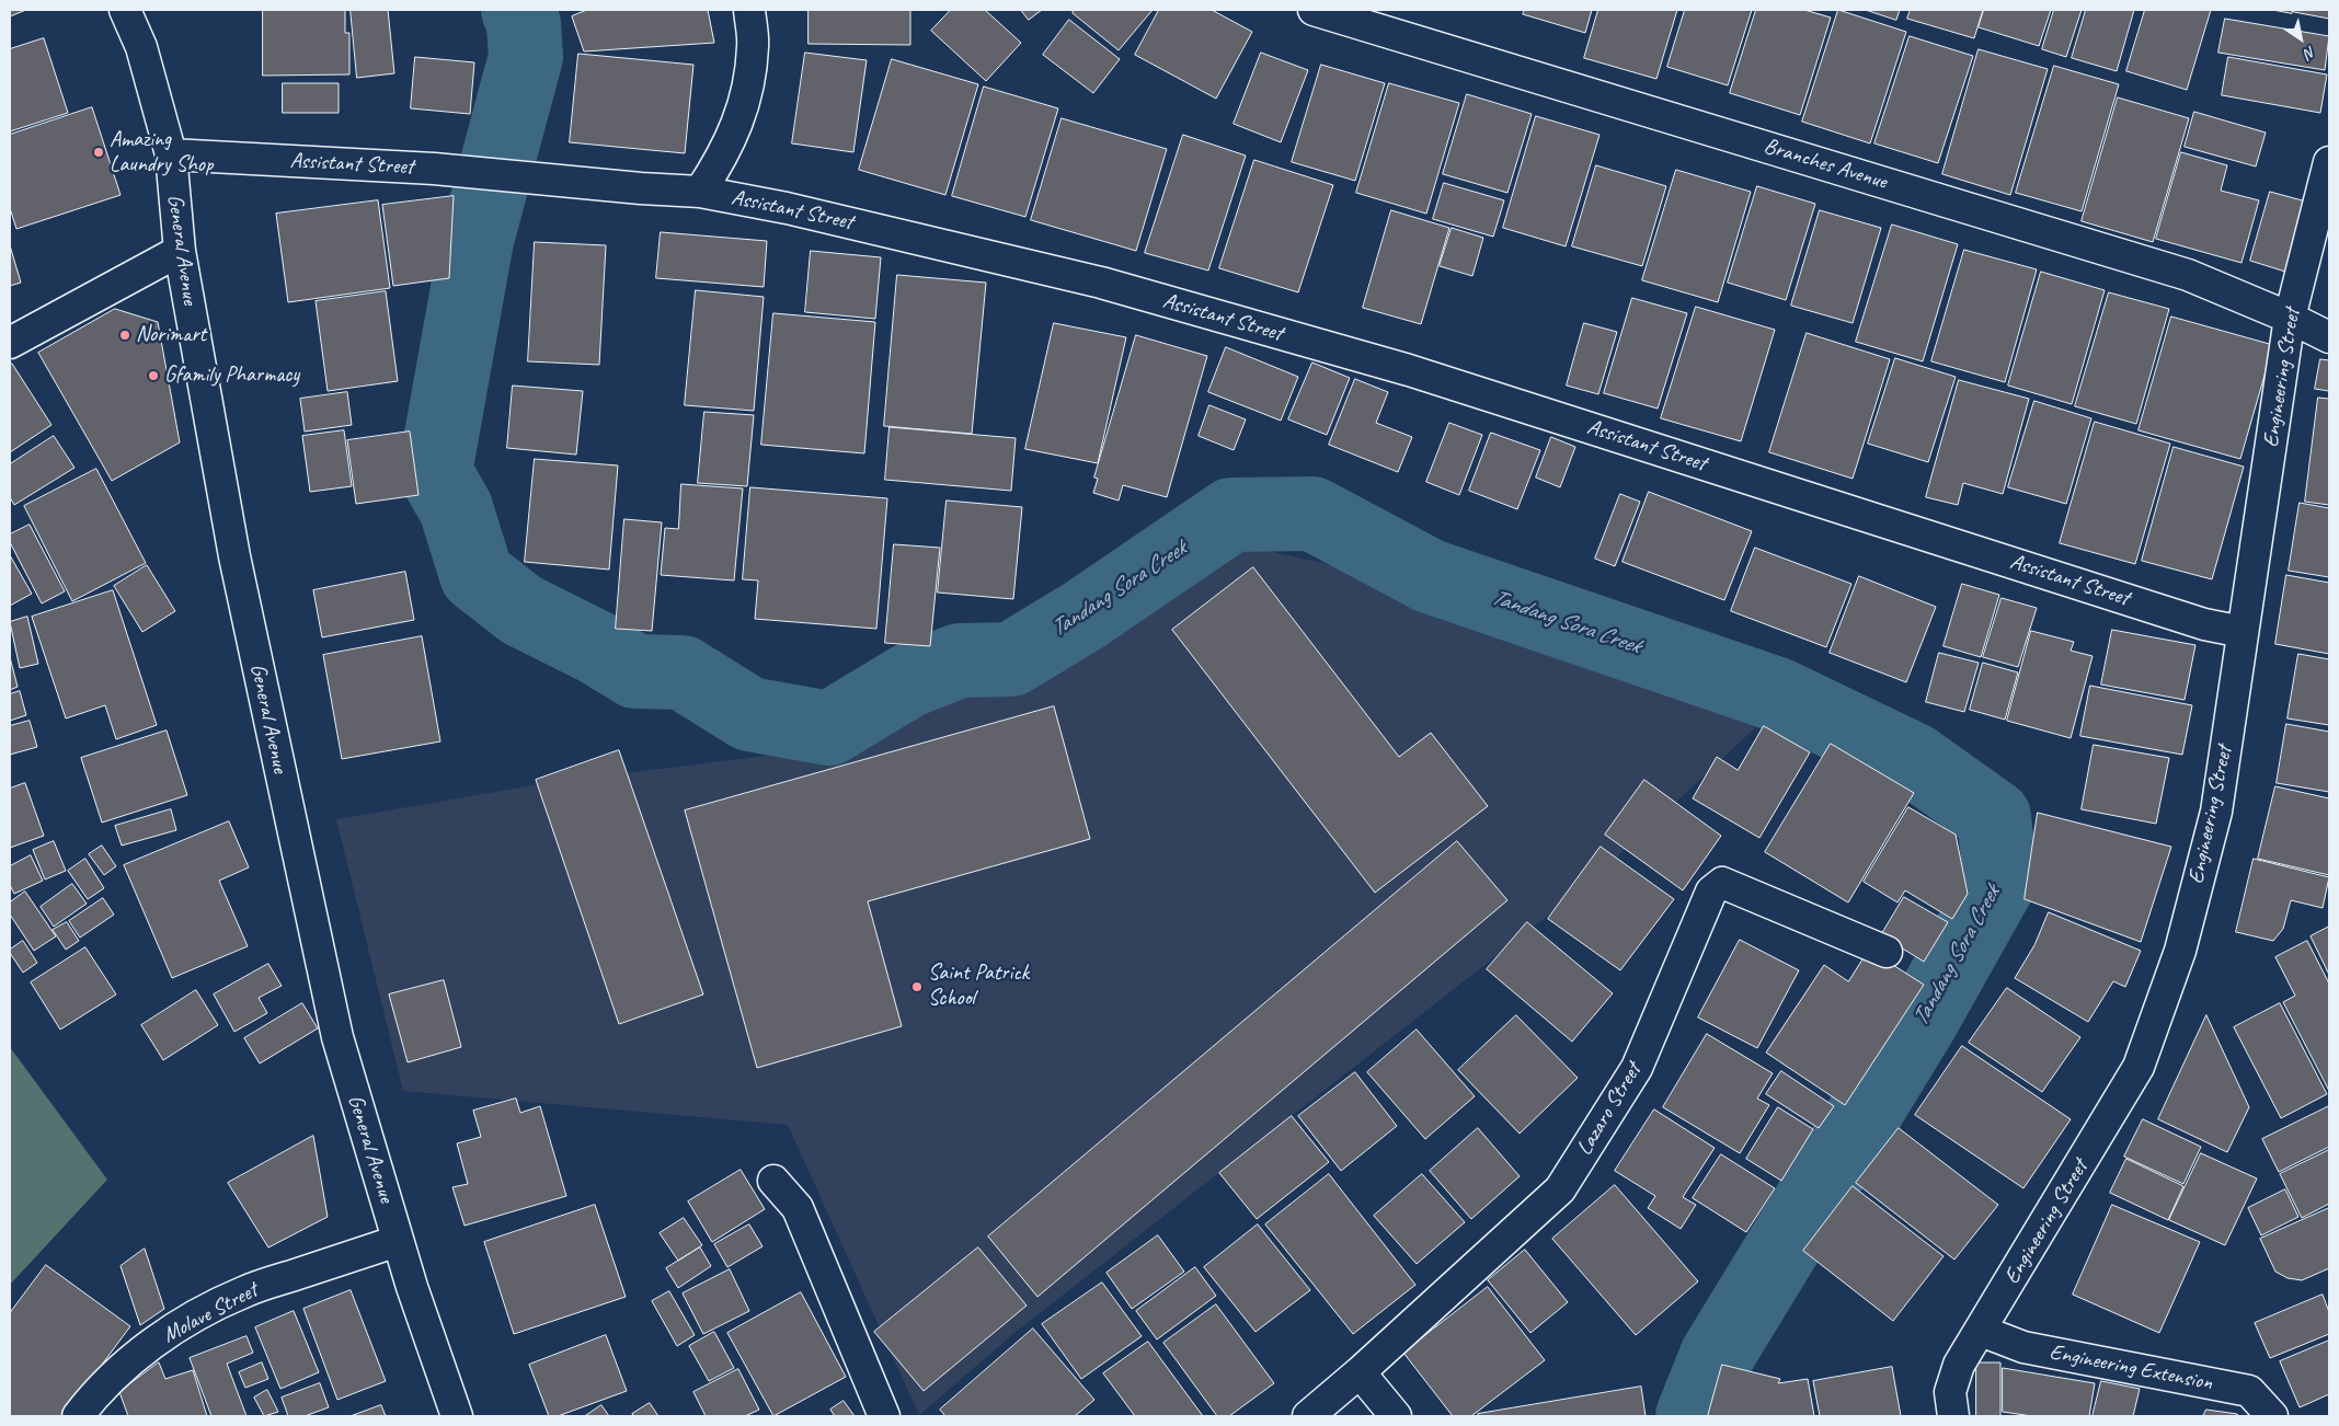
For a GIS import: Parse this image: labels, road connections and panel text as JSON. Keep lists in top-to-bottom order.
{
  "streets": {
    "street": [
      "Assistant Street",
      "Branches Avenue",
      "General Avenue",
      "Engineering Street",
      "Lazaro Street",
      "Molave Street",
      "Engineering Extension"
    ]
  },
  "crossings": [
    ["Assistant Street", "General Avenue"],
    ["Assistant Street", "Engineering Street"],
    ["Branches Avenue", "Engineering Street"],
    ["General Avenue", "Molave Street"],
    ["Engineering Street", "Engineering Extension"]
  ],
  "water": ["Tandang Sora Creek"],
  "places": [
    "Amazing Laundry Shop",
    "Norimart",
    "Gfamily Pharmacy",
    "Saint Patrick School"
  ],
  "north": "bottom right"
}
